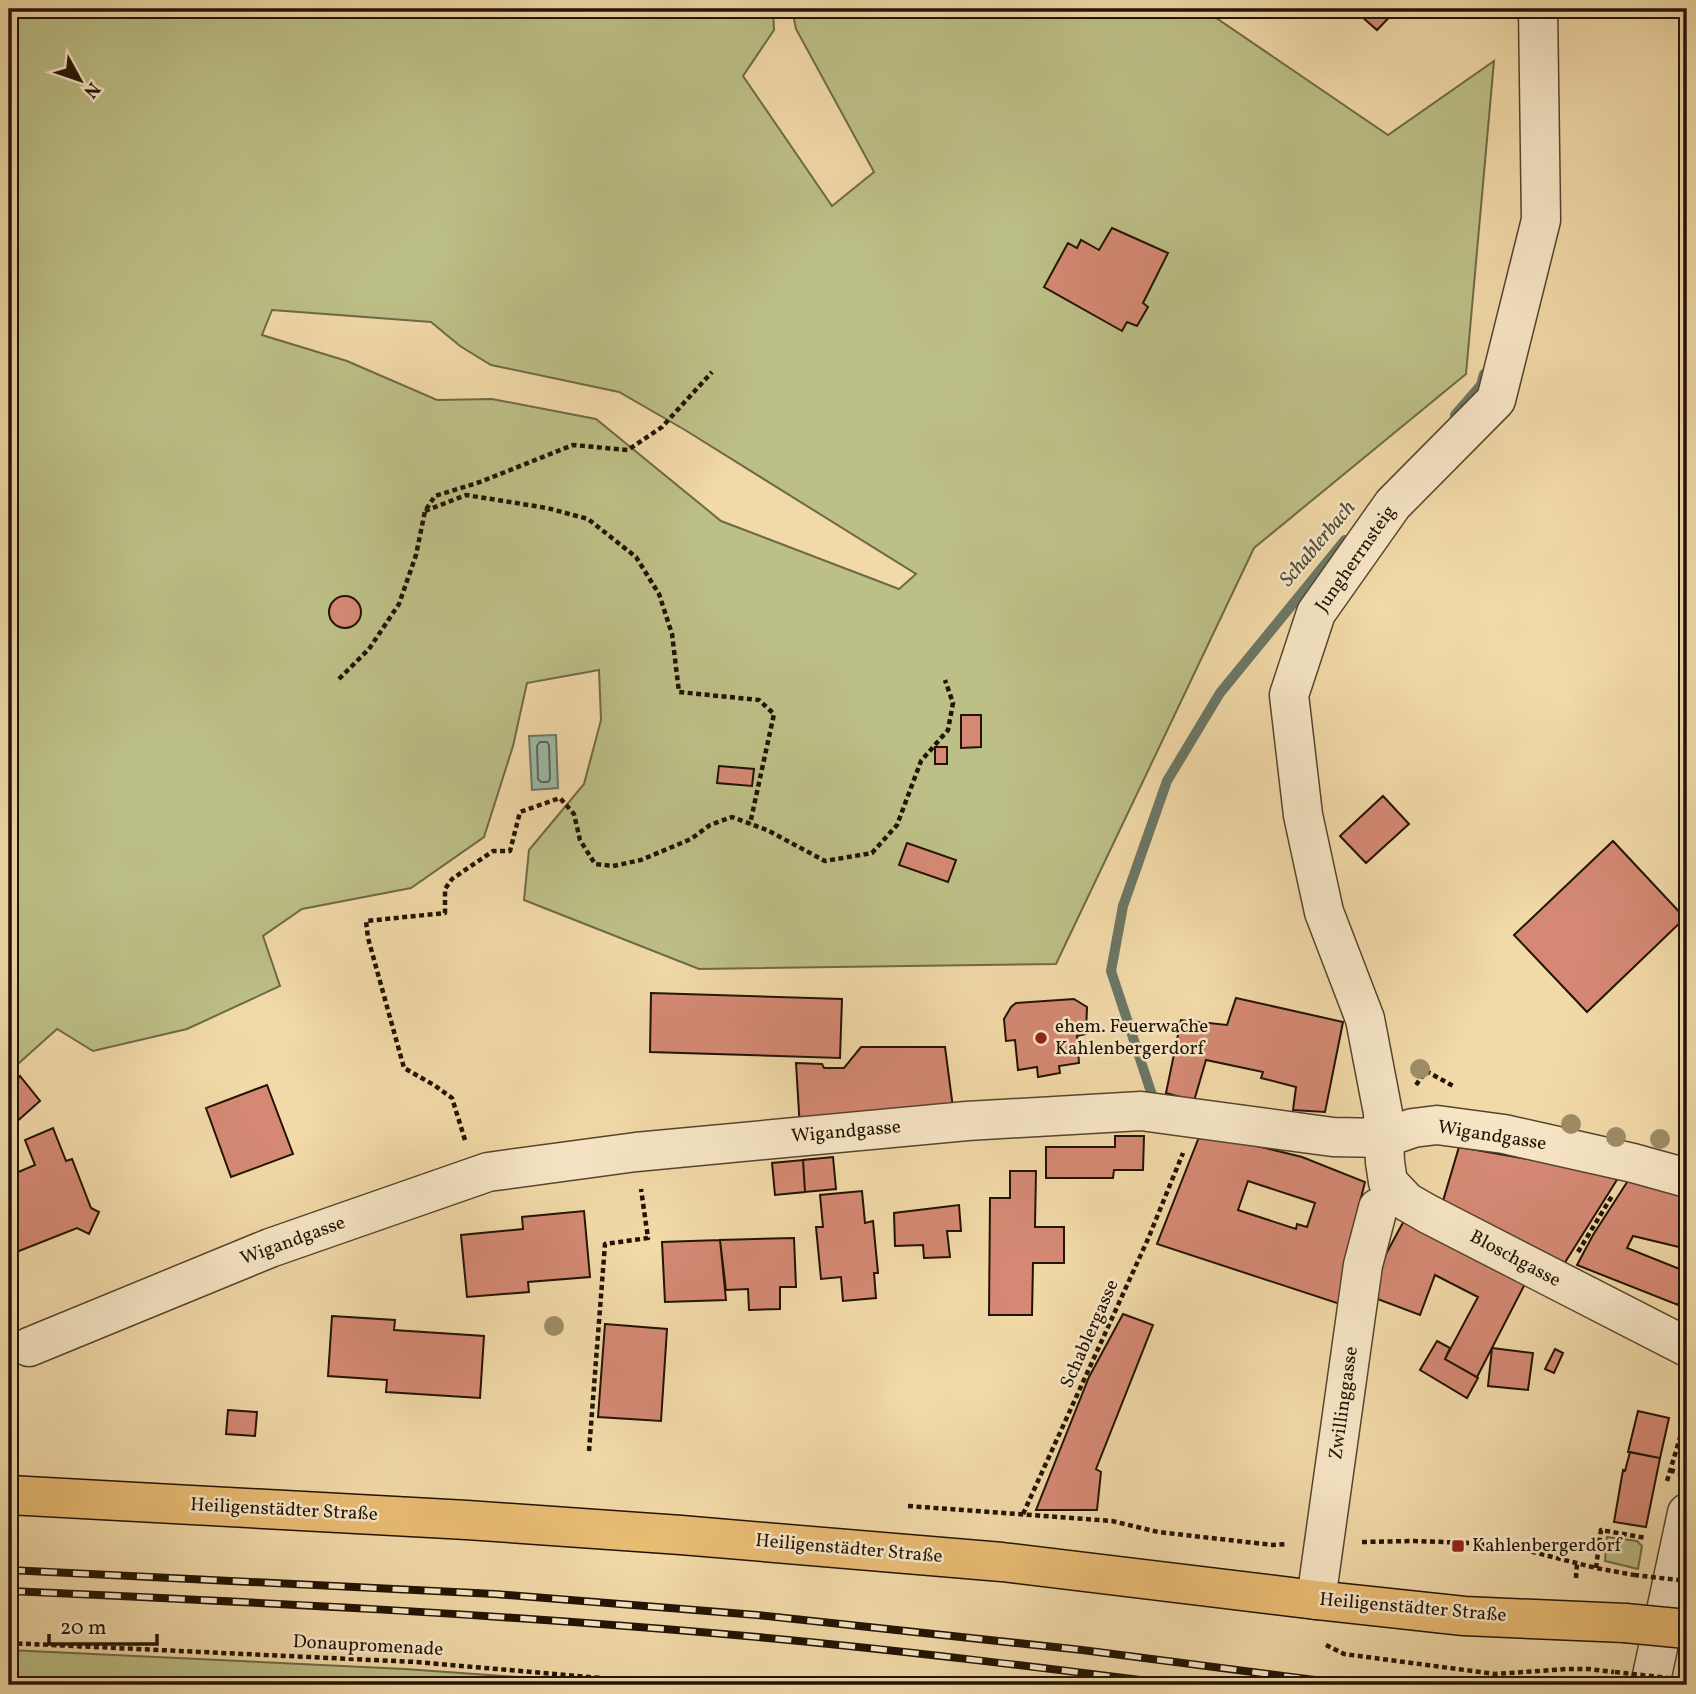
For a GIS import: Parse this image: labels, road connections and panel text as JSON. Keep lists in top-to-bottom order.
{
  "streets": {
    "main road": ["Heiligenstädter Straße"],
    "street": [
      "Jungherrnsteig",
      "Wigandgasse",
      "Bloschgasse",
      "Zwillinggasse"
    ],
    "path": ["Schablergasse", "Donaupromenade"]
  },
  "crossings": [
    ["Jungherrnsteig", "Wigandgasse"],
    ["Jungherrnsteig", "Bloschgasse"],
    ["Wigandgasse", "Bloschgasse"],
    ["Zwillinggasse", "Heiligenstädter Straße"]
  ],
  "water": ["Schablerbach"],
  "places": {
    "other": ["ehem. Feuerwache Kahlenbergerdorf"],
    "transit": ["Kahlenbergerdorf"]
  },
  "scale_bar": "20 m",
  "north": "bottom right"
}
